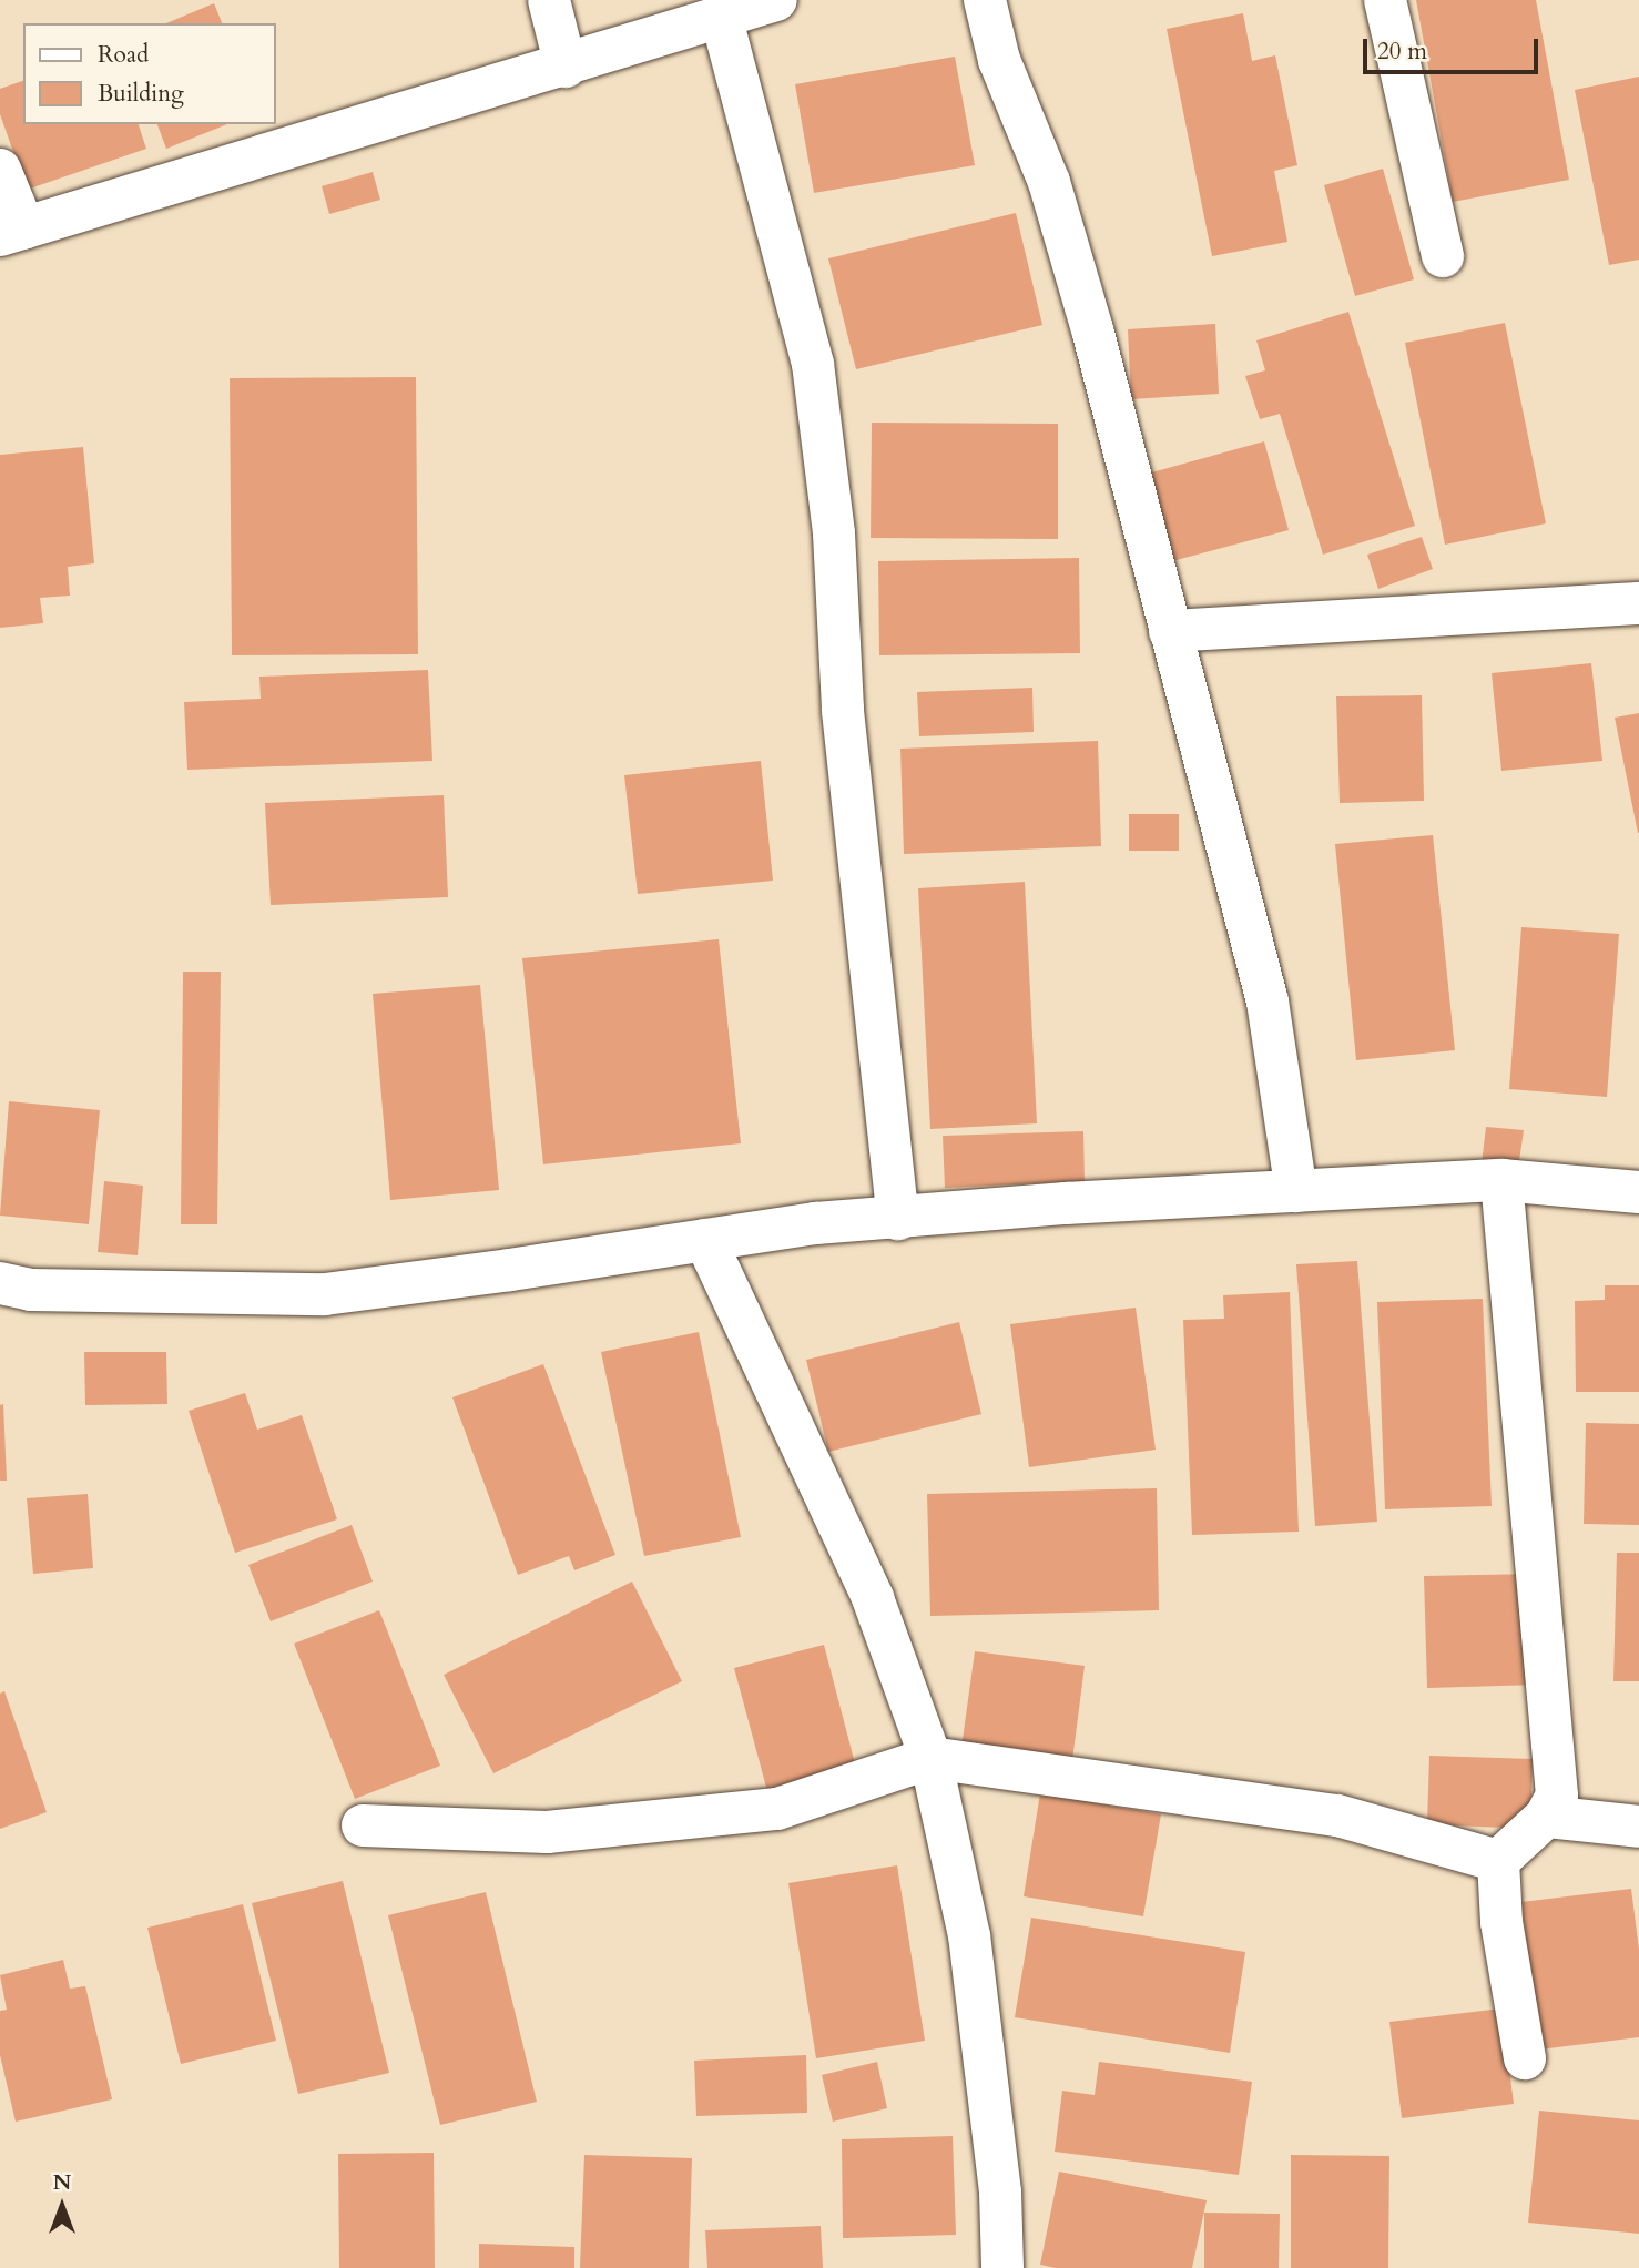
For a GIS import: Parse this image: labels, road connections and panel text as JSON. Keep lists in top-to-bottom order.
{
  "legend": ["Road", "Building"],
  "scale_bar": "20 m",
  "north": "top"
}
